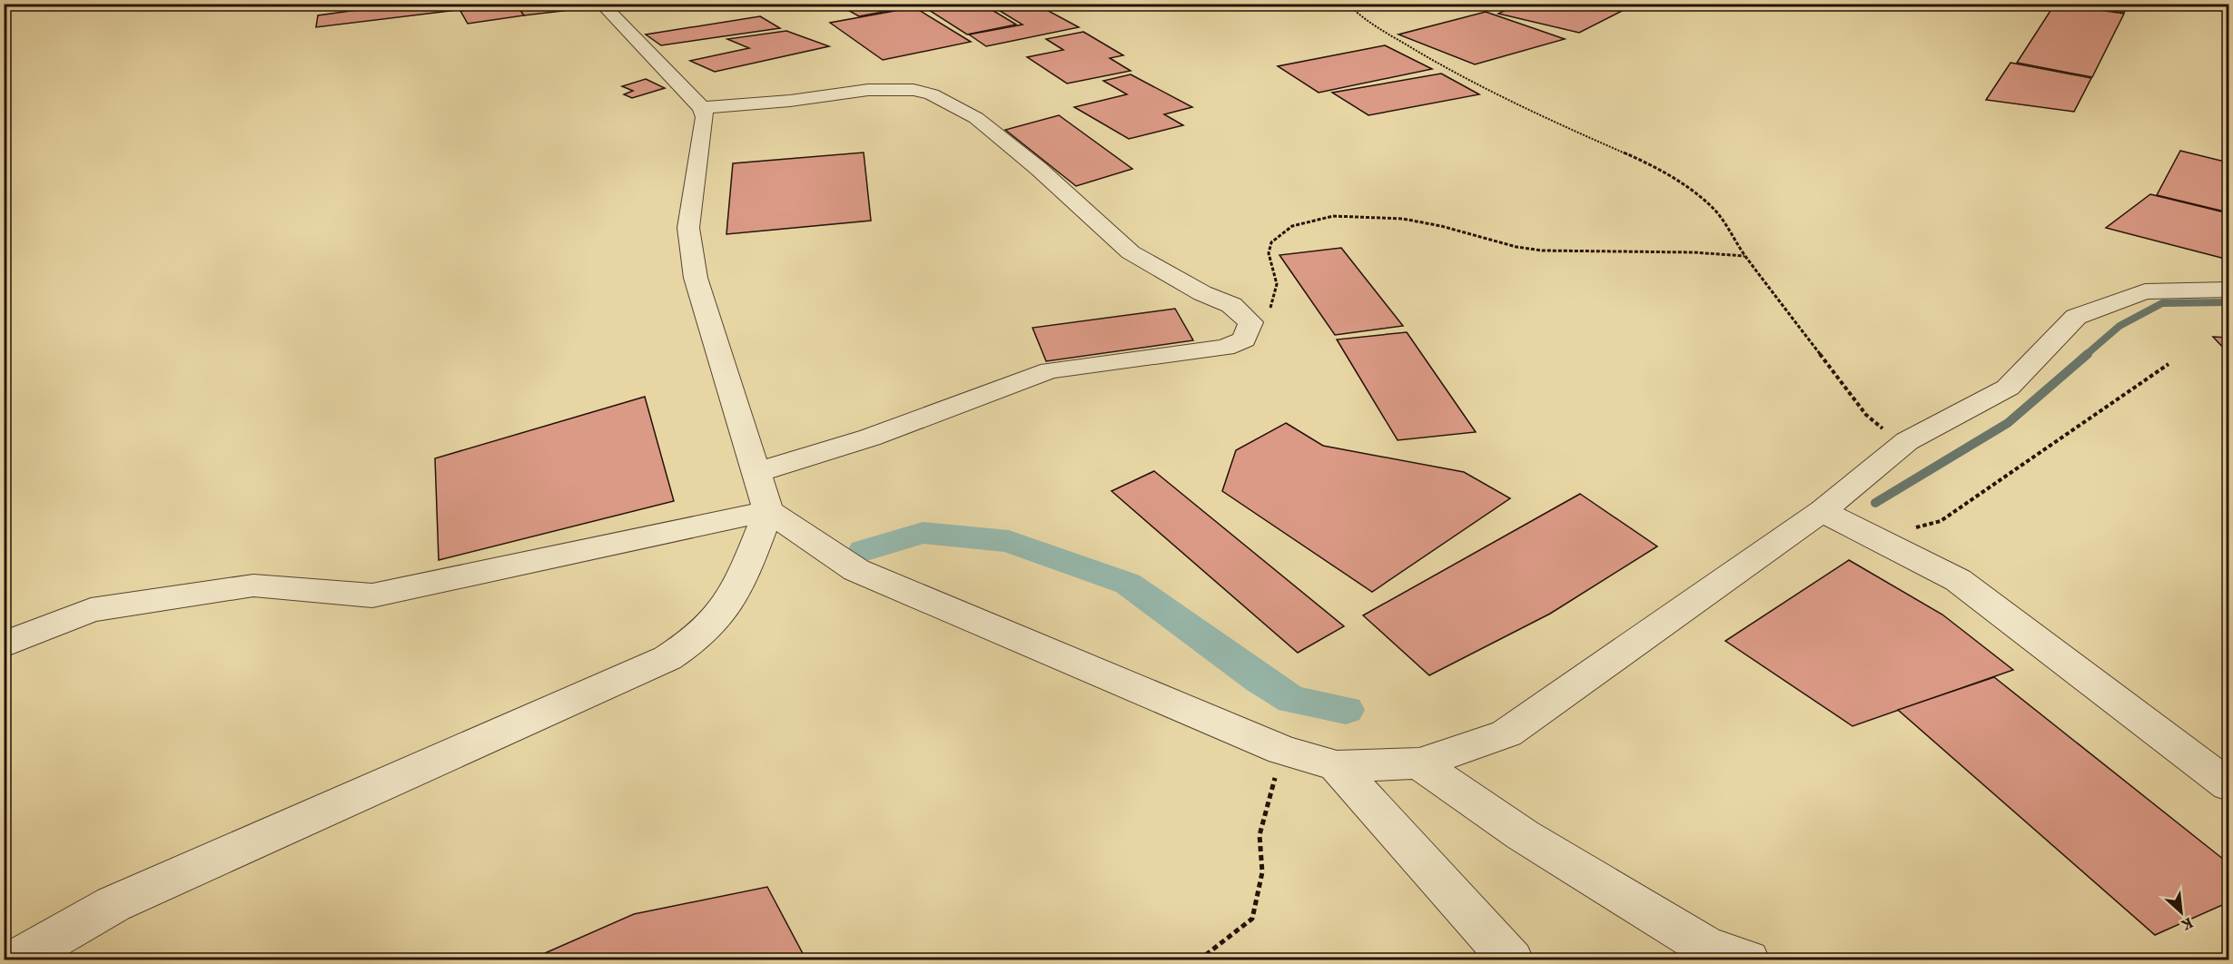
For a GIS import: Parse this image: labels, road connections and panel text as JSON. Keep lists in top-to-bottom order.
{
  "north": "bottom right"
}
